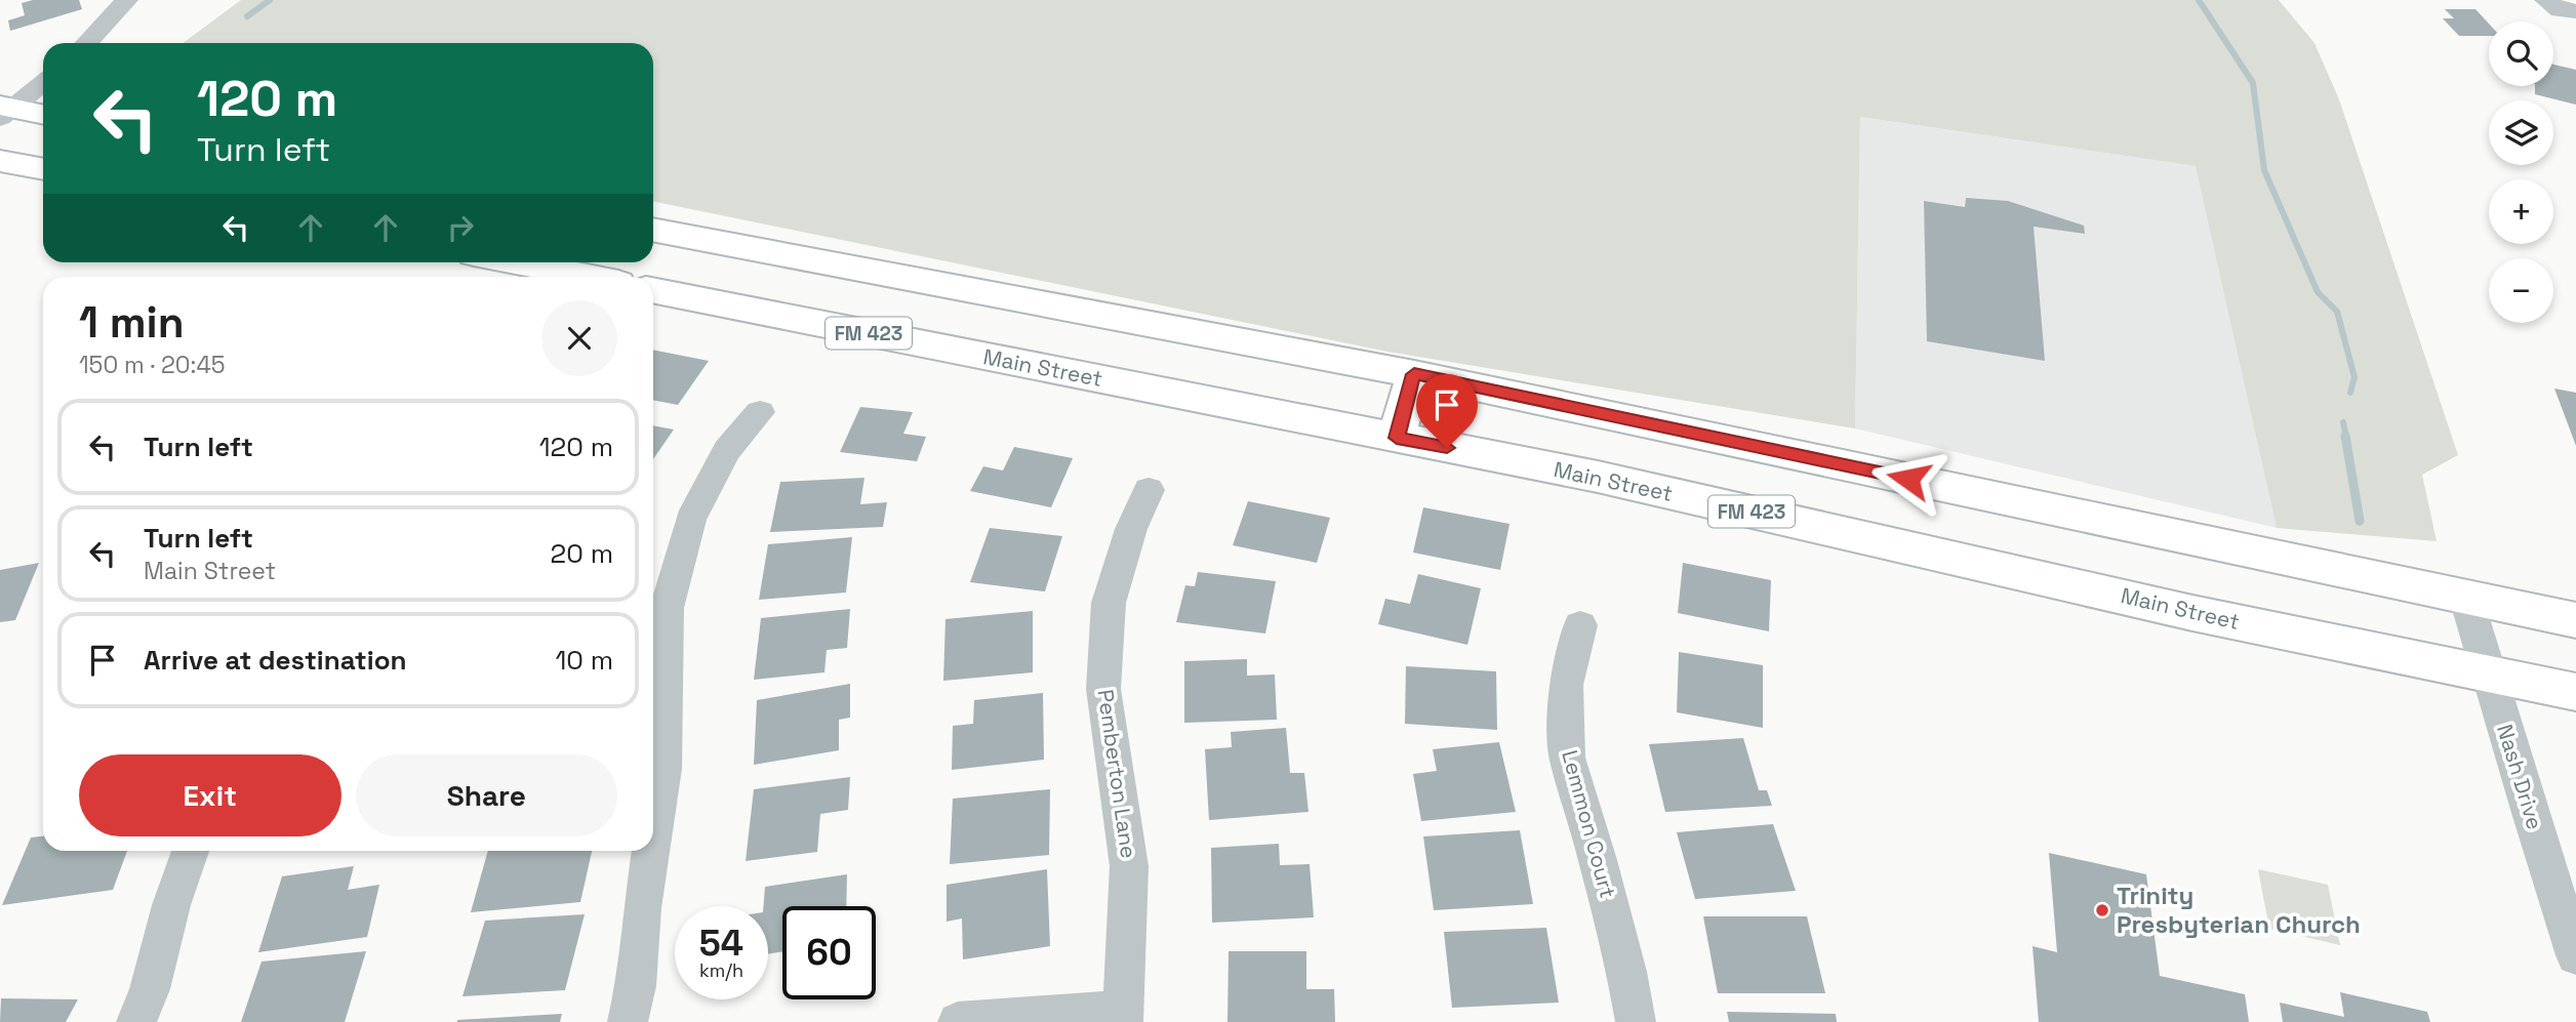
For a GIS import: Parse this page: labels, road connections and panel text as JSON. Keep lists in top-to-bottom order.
{
  "streets": {
    "main road": ["FM 423", "Main Street"],
    "street": ["Pemberton Lane", "Nash Drive", "Lemmon Court"]
  },
  "crossings": [
    ["Main Street", "Nash Drive"]
  ],
  "places": ["Trinity Presbyterian Church"],
  "page": {
    "map_buttons": ["+", "−"],
    "turn": ["120 m", "Turn left"],
    "heading": ["1 min", "150 m · 20:45"],
    "list": [
      {
        "name": "Turn left",
        "value": "120 m"
      },
      {
        "name": "Turn left",
        "note": "Main Street",
        "value": "20 m"
      },
      {
        "name": "Arrive at destination",
        "value": "10 m"
      }
    ],
    "buttons": ["Exit", "Share"],
    "speed": "54 km/h",
    "limit": "60"
  }
}
